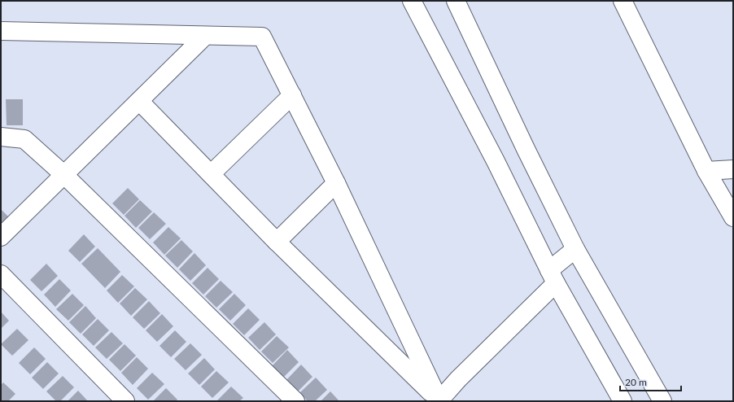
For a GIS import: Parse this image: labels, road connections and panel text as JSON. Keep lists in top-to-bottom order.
{
  "scale_bar": "20 m"
}
